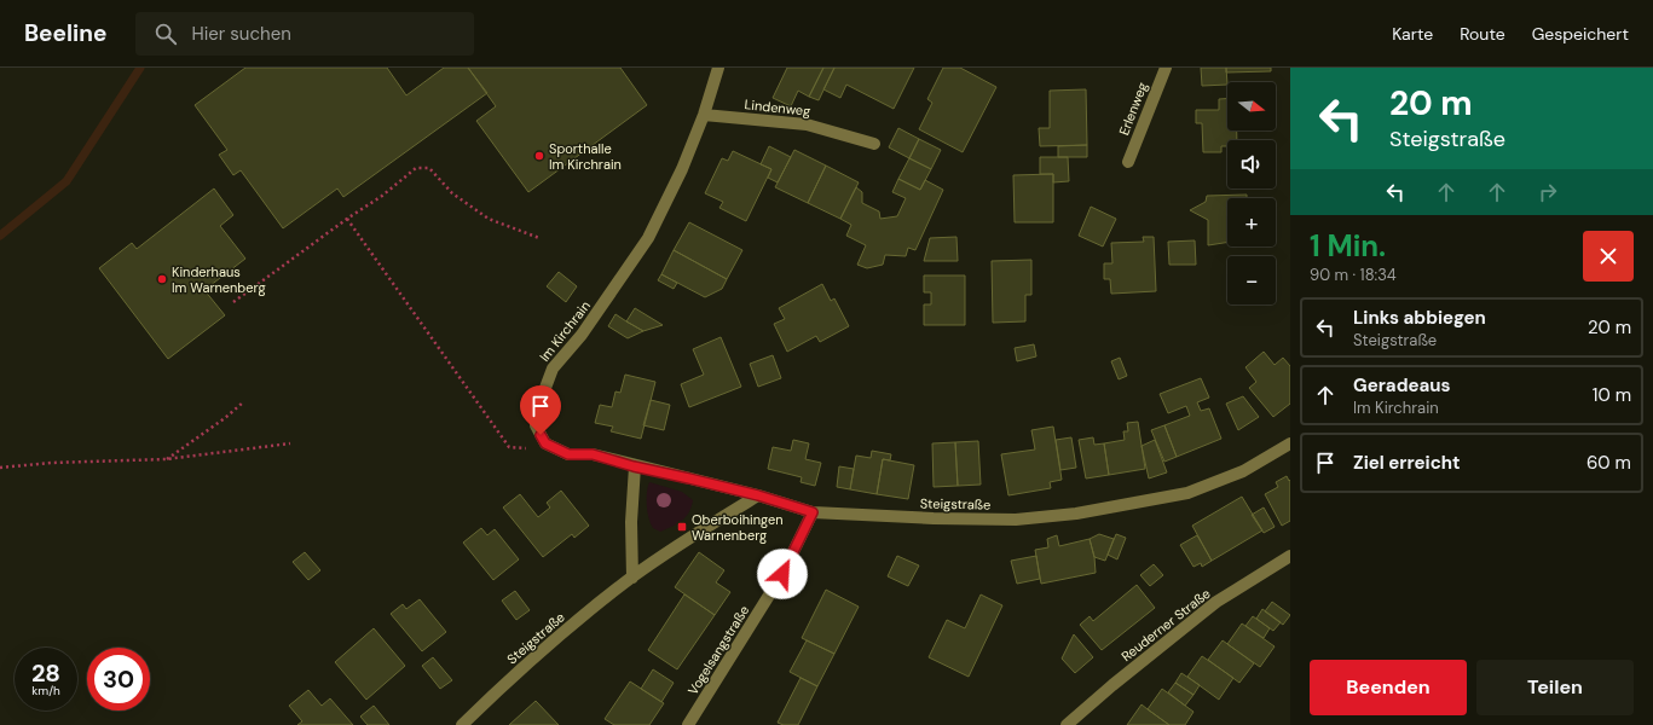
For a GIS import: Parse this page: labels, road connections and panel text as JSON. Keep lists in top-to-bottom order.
{
  "streets": {
    "street": [
      "Lindenweg",
      "Erlenweg",
      "Im Kirchrain",
      "Steigstraße",
      "Reuderner Straße",
      "Vogelsangstraße"
    ]
  },
  "crossings": [
    ["Lindenweg", "Im Kirchrain"],
    ["Steigstraße", "Vogelsangstraße"]
  ],
  "places": {
    "other": ["Sporthalle Im Kirchrain", "Kinderhaus Im Warnenberg"],
    "transit": ["Oberboihingen Warnenberg"]
  },
  "north": "right",
  "page": {
    "header": "Beeline",
    "search": "Hier suchen",
    "nav": ["Karte", "Route", "Gespeichert"],
    "turn": ["20 m", "Steigstraße"],
    "map_buttons": ["+", "−"],
    "heading": ["1 Min.", "90 m · 18:34"],
    "list": [
      {
        "name": "Links abbiegen",
        "note": "Steigstraße",
        "value": "20 m"
      },
      {
        "name": "Geradeaus",
        "note": "Im Kirchrain",
        "value": "10 m"
      },
      {
        "name": "Ziel erreicht",
        "value": "60 m"
      }
    ],
    "speed": "28 km/h",
    "limit": "30",
    "buttons": ["Beenden", "Teilen"]
  }
}
